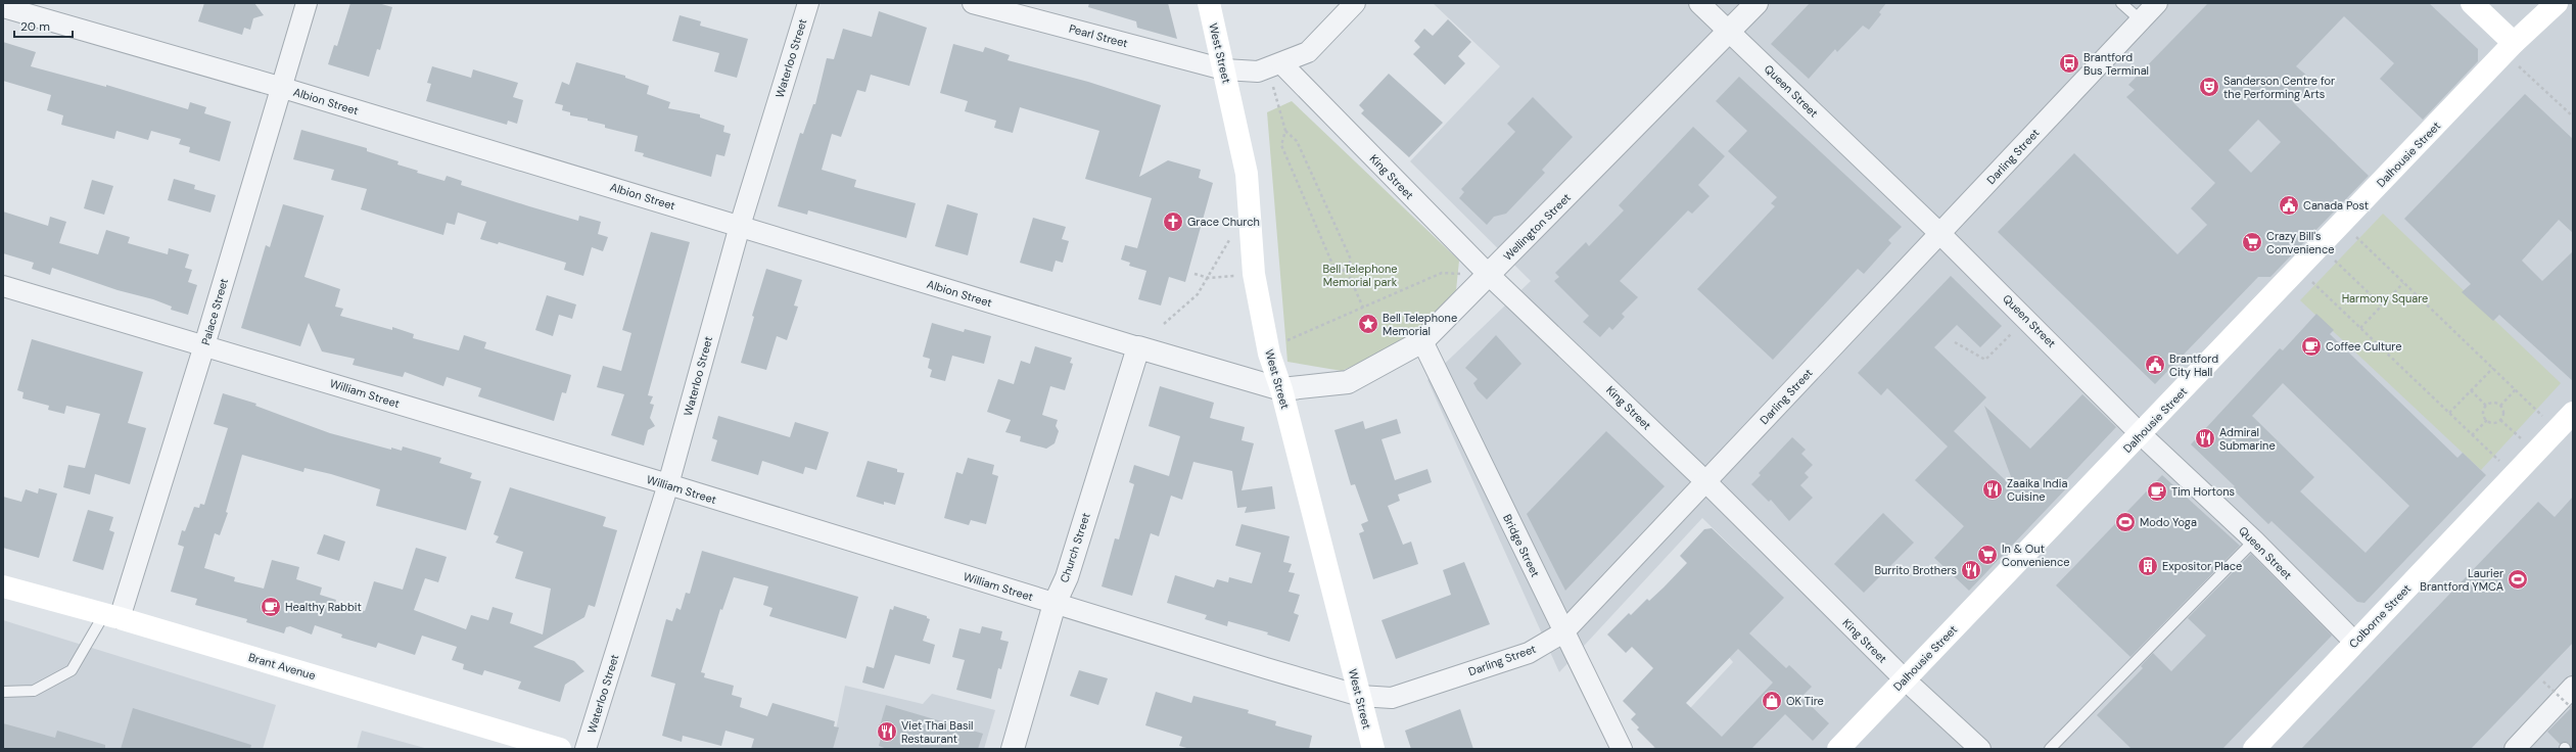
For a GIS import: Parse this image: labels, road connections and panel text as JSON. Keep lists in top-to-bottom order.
{
  "streets": {
    "main road": [
      "West Street",
      "Dalhousie Street",
      "Colborne Street",
      "Brant Avenue"
    ],
    "street": [
      "Pearl Street",
      "Waterloo Street",
      "Queen Street",
      "Albion Street",
      "Darling Street",
      "King Street",
      "Wellington Street",
      "Palace Street",
      "William Street",
      "Bridge Street",
      "Church Street"
    ]
  },
  "crossings": [
    ["Pearl Street", "West Street"],
    ["Pearl Street", "King Street"],
    ["West Street", "Albion Street"],
    ["West Street", "Darling Street"],
    ["West Street", "Wellington Street"],
    ["West Street", "William Street"],
    ["Waterloo Street", "Albion Street"],
    ["Waterloo Street", "William Street"],
    ["Queen Street", "Dalhousie Street"],
    ["Queen Street", "Darling Street"],
    ["Queen Street", "Wellington Street"],
    ["Queen Street", "Colborne Street"],
    ["Albion Street", "Wellington Street"],
    ["Albion Street", "Palace Street"],
    ["Albion Street", "Church Street"],
    ["Dalhousie Street", "King Street"],
    ["Darling Street", "King Street"],
    ["Darling Street", "William Street"],
    ["Darling Street", "Bridge Street"],
    ["King Street", "Wellington Street"],
    ["Wellington Street", "Bridge Street"],
    ["Palace Street", "William Street"],
    ["Palace Street", "Brant Avenue"],
    ["William Street", "Church Street"]
  ],
  "parks": ["Bell Telephone Memorial park", "Harmony Square"],
  "places": {
    "bus stop": ["Brantford Bus Terminal"],
    "theatre": ["Sanderson Centre for the Performing Arts"],
    "public building": ["Canada Post", "Brantford City Hall"],
    "church": ["Grace Church"],
    "supermarket": ["Crazy Bill's Convenience", "In & Out Convenience"],
    "place": ["Bell Telephone Memorial"],
    "cafe": ["Coffee Culture", "Tim Hortons", "Healthy Rabbit"],
    "restaurant": [
      "Admiral Submarine",
      "Zaaika India Cuisine",
      "Burrito Brothers",
      "Viet Thai Basil Restaurant"
    ],
    "sports": ["Modo Yoga", "Laurier Brantford YMCA"],
    "building": ["Expositor Place"],
    "shop": ["OK Tire"]
  },
  "scale_bar": "20 m"
}
